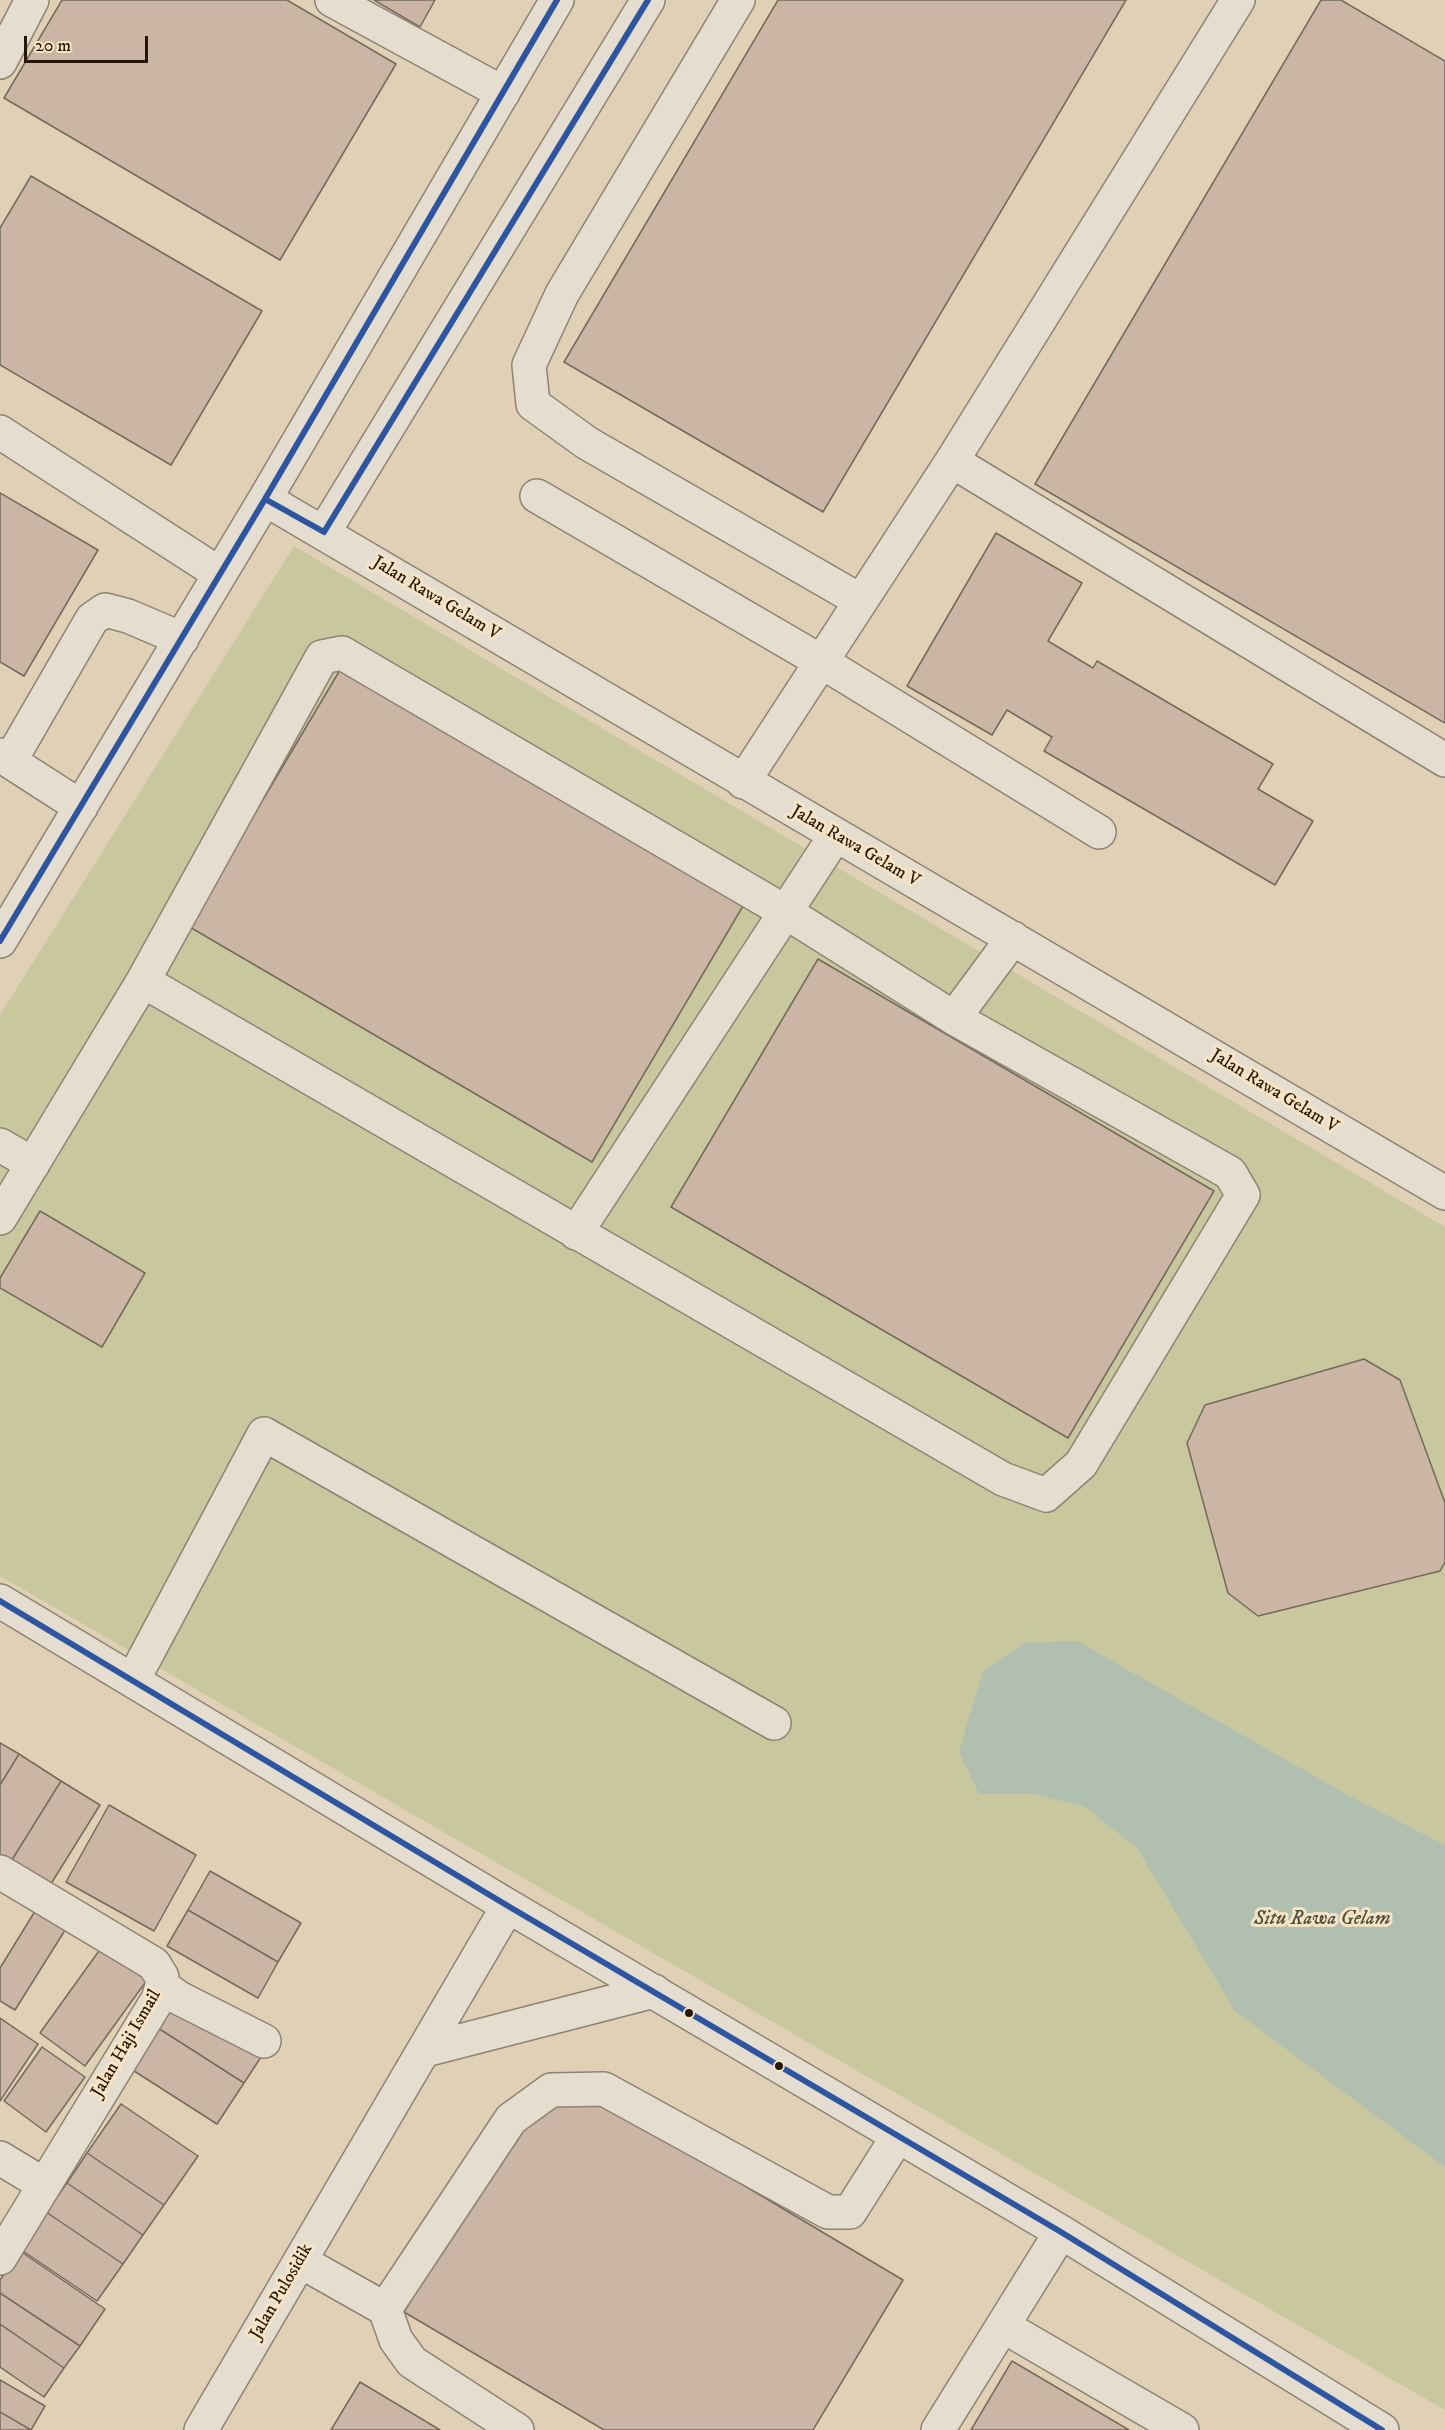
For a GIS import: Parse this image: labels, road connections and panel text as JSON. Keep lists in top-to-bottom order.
{
  "streets": {
    "street": ["Jalan Rawa Gelam V", "Jalan Haji Ismail", "Jalan Pulosidik"]
  },
  "water": ["Situ Rawa Gelam"],
  "scale_bar": "20 m"
}
